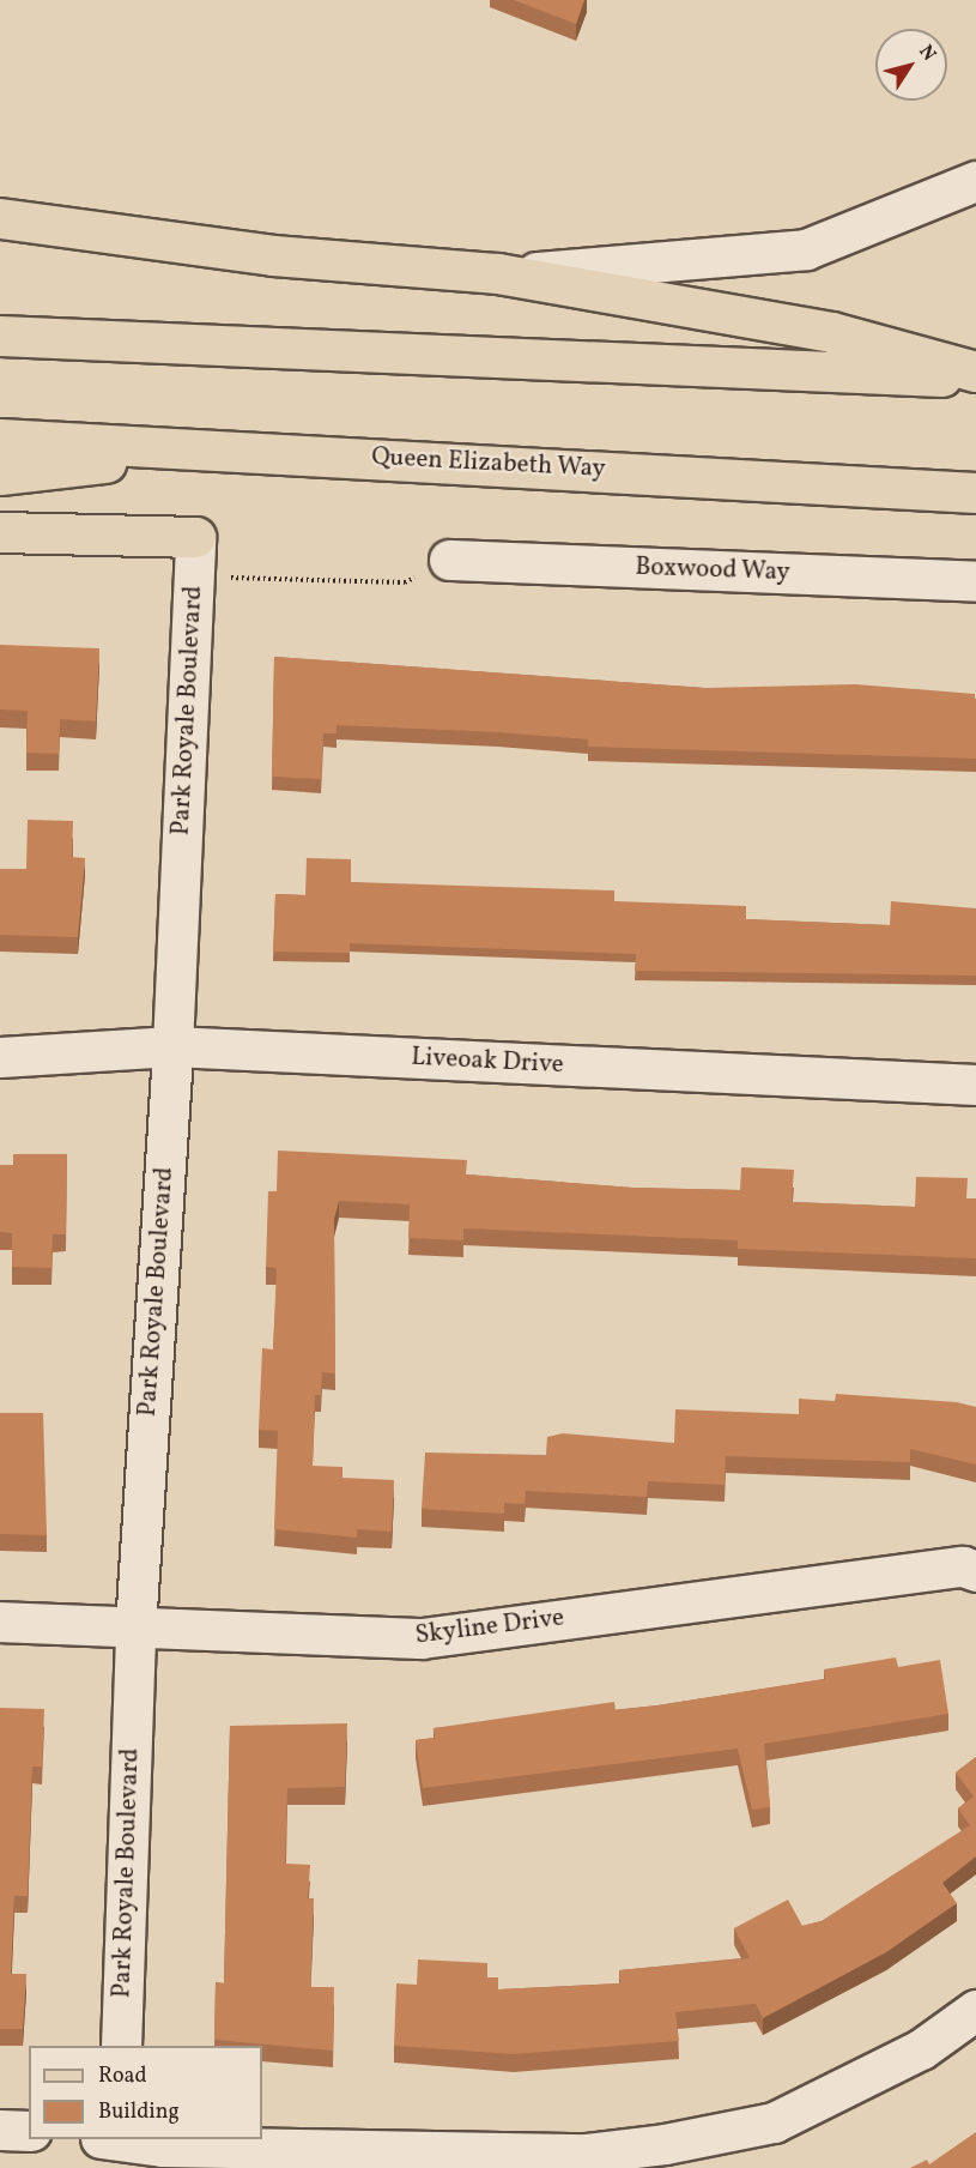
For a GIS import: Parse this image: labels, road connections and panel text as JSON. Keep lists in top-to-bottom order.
{
  "streets": {
    "main road": ["Queen Elizabeth Way"],
    "street": [
      "Boxwood Way",
      "Park Royale Boulevard",
      "Liveoak Drive",
      "Skyline Drive"
    ]
  },
  "crossings": [
    ["Park Royale Boulevard", "Liveoak Drive"],
    ["Park Royale Boulevard", "Skyline Drive"]
  ],
  "legend": ["Road", "Building"],
  "north": "top right"
}
